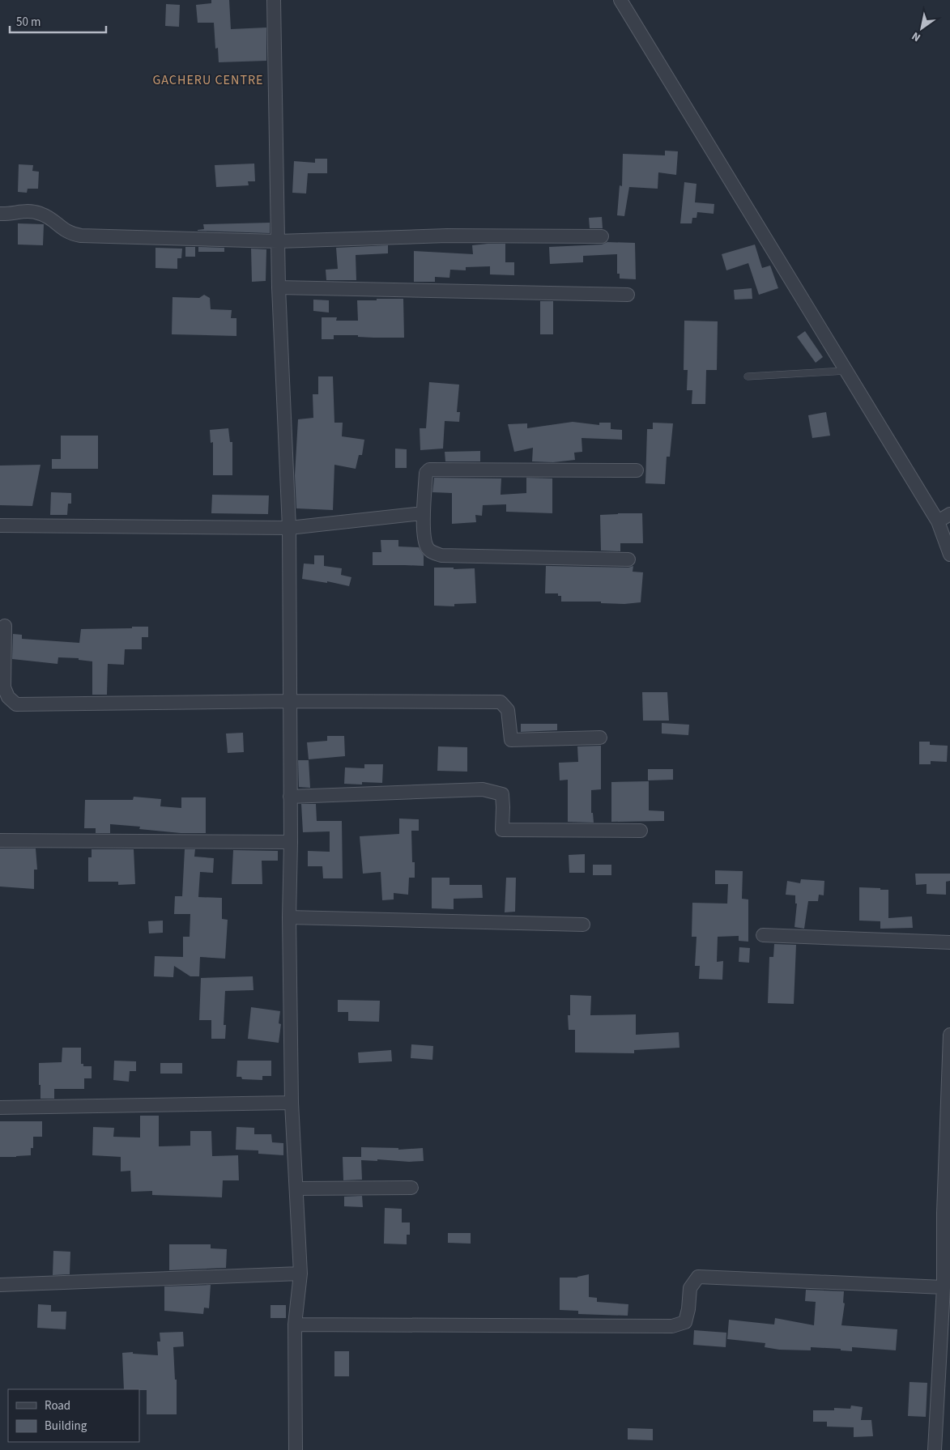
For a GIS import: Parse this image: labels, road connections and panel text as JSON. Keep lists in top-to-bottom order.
{
  "districts": ["GACHERU CENTRE"],
  "legend": ["Road", "Building"],
  "scale_bar": "50 m",
  "north": "bottom left"
}
